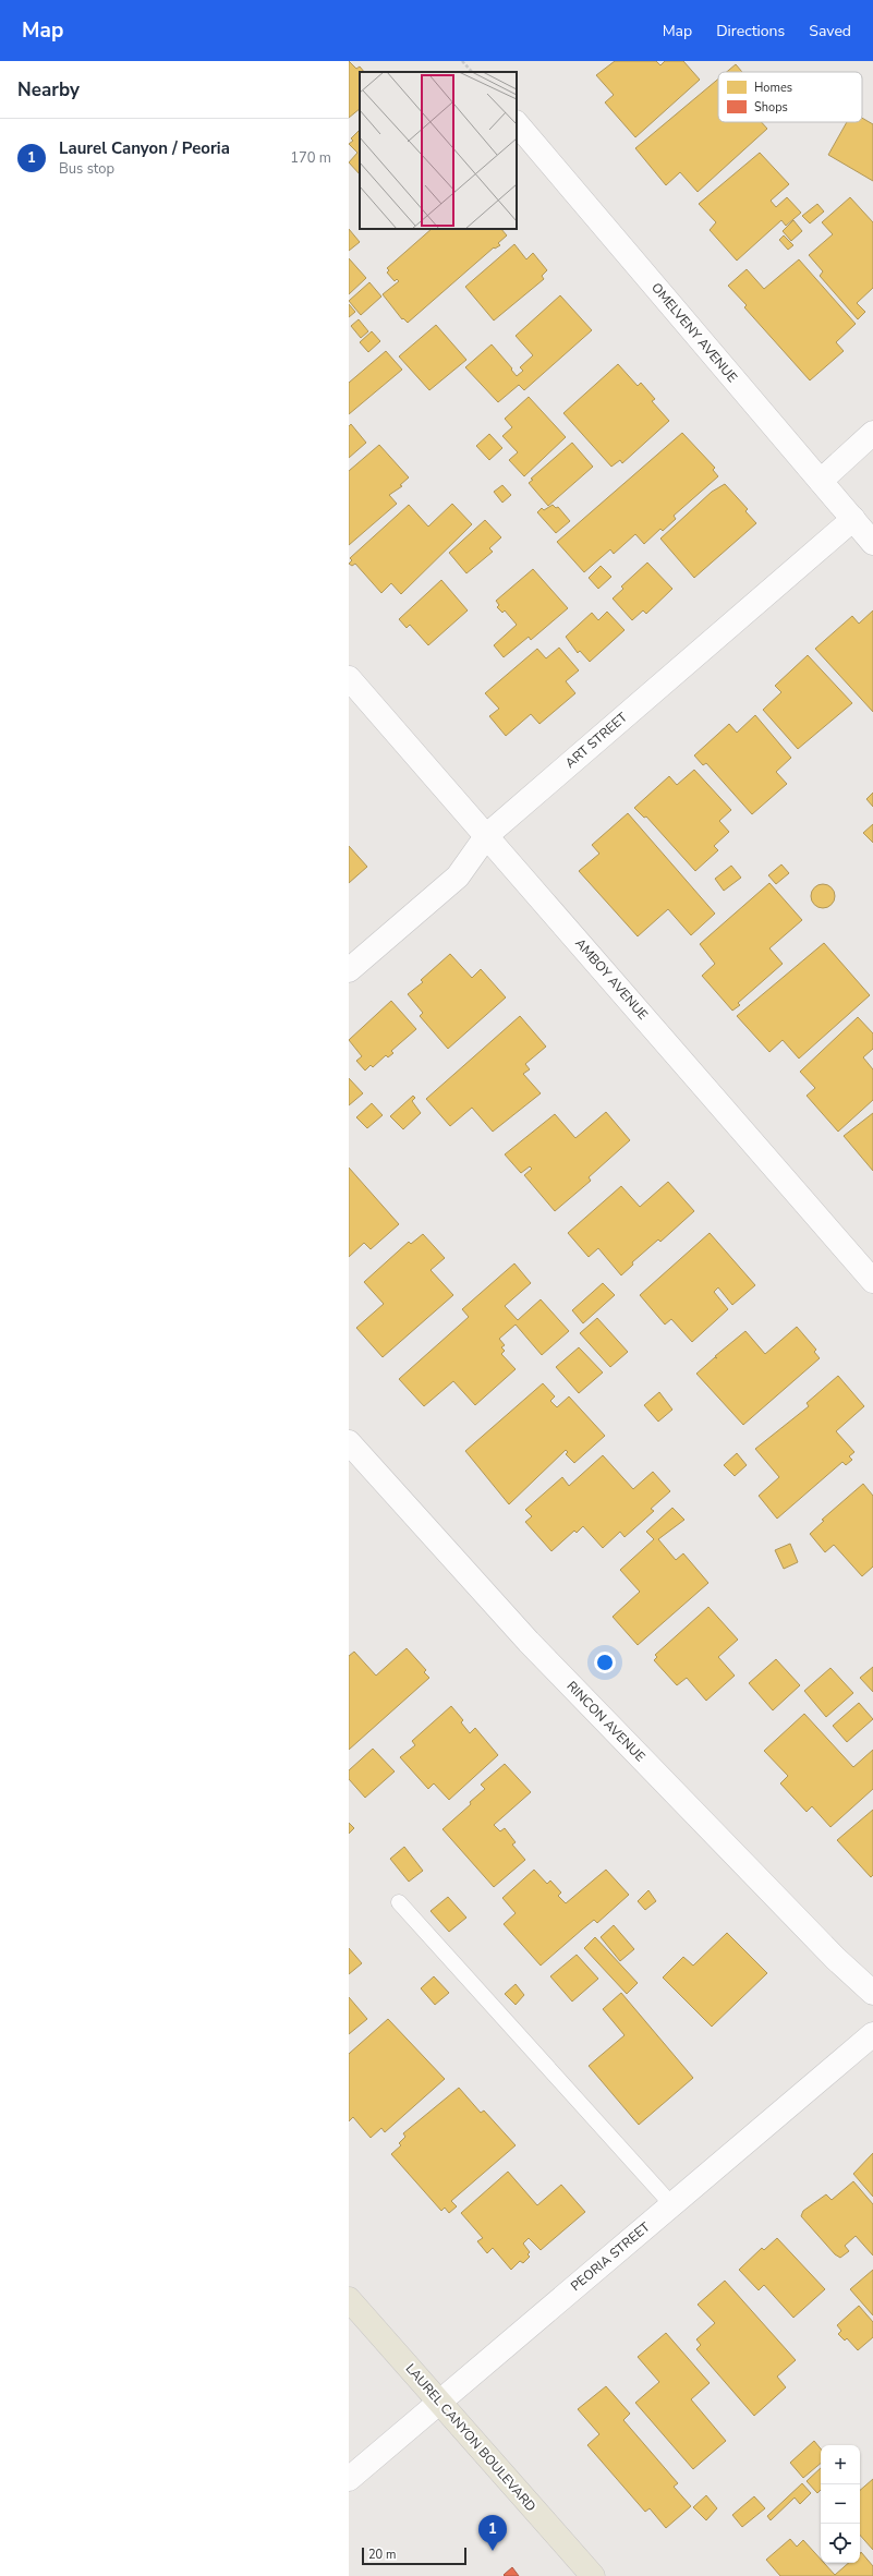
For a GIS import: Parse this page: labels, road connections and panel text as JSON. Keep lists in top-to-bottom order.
{
  "streets": {
    "main road": ["LAUREL CANYON BOULEVARD"],
    "street": [
      "OMELVENY AVENUE",
      "ART STREET",
      "AMBOY AVENUE",
      "RINCON AVENUE",
      "PEORIA STREET"
    ]
  },
  "crossings": [
    ["OMELVENY AVENUE", "ART STREET"],
    ["ART STREET", "AMBOY AVENUE"],
    ["PEORIA STREET", "LAUREL CANYON BOULEVARD"]
  ],
  "legend": ["Homes", "Shops"],
  "scale_bar": "20 m",
  "page": {
    "header": "Map",
    "nav": ["Map", "Directions", "Saved"],
    "heading": "Nearby",
    "list": [
      {
        "mark": "1",
        "name": "Laurel Canyon / Peoria",
        "note": "Bus stop",
        "value": "170 m"
      }
    ],
    "map_buttons": ["+", "−"],
    "pins": "1",
    "scale": "20 m"
  }
}
